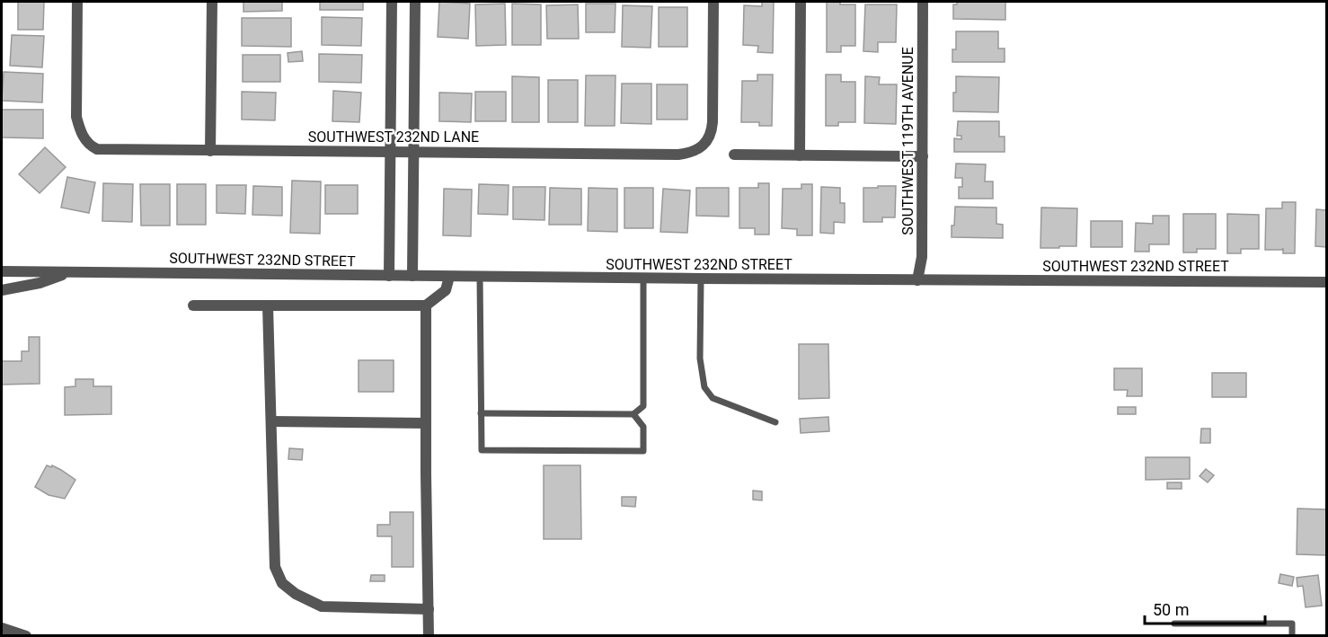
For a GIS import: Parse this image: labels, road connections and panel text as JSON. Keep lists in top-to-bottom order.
{
  "streets": {
    "street": ["SOUTHWEST 232ND LANE", "SOUTHWEST 119TH AVENUE", "SOUTHWEST 232ND STREET"]
  },
  "crossings": [
    ["SOUTHWEST 119TH AVENUE", "SOUTHWEST 232ND STREET"]
  ],
  "scale_bar": "50 m"
}
